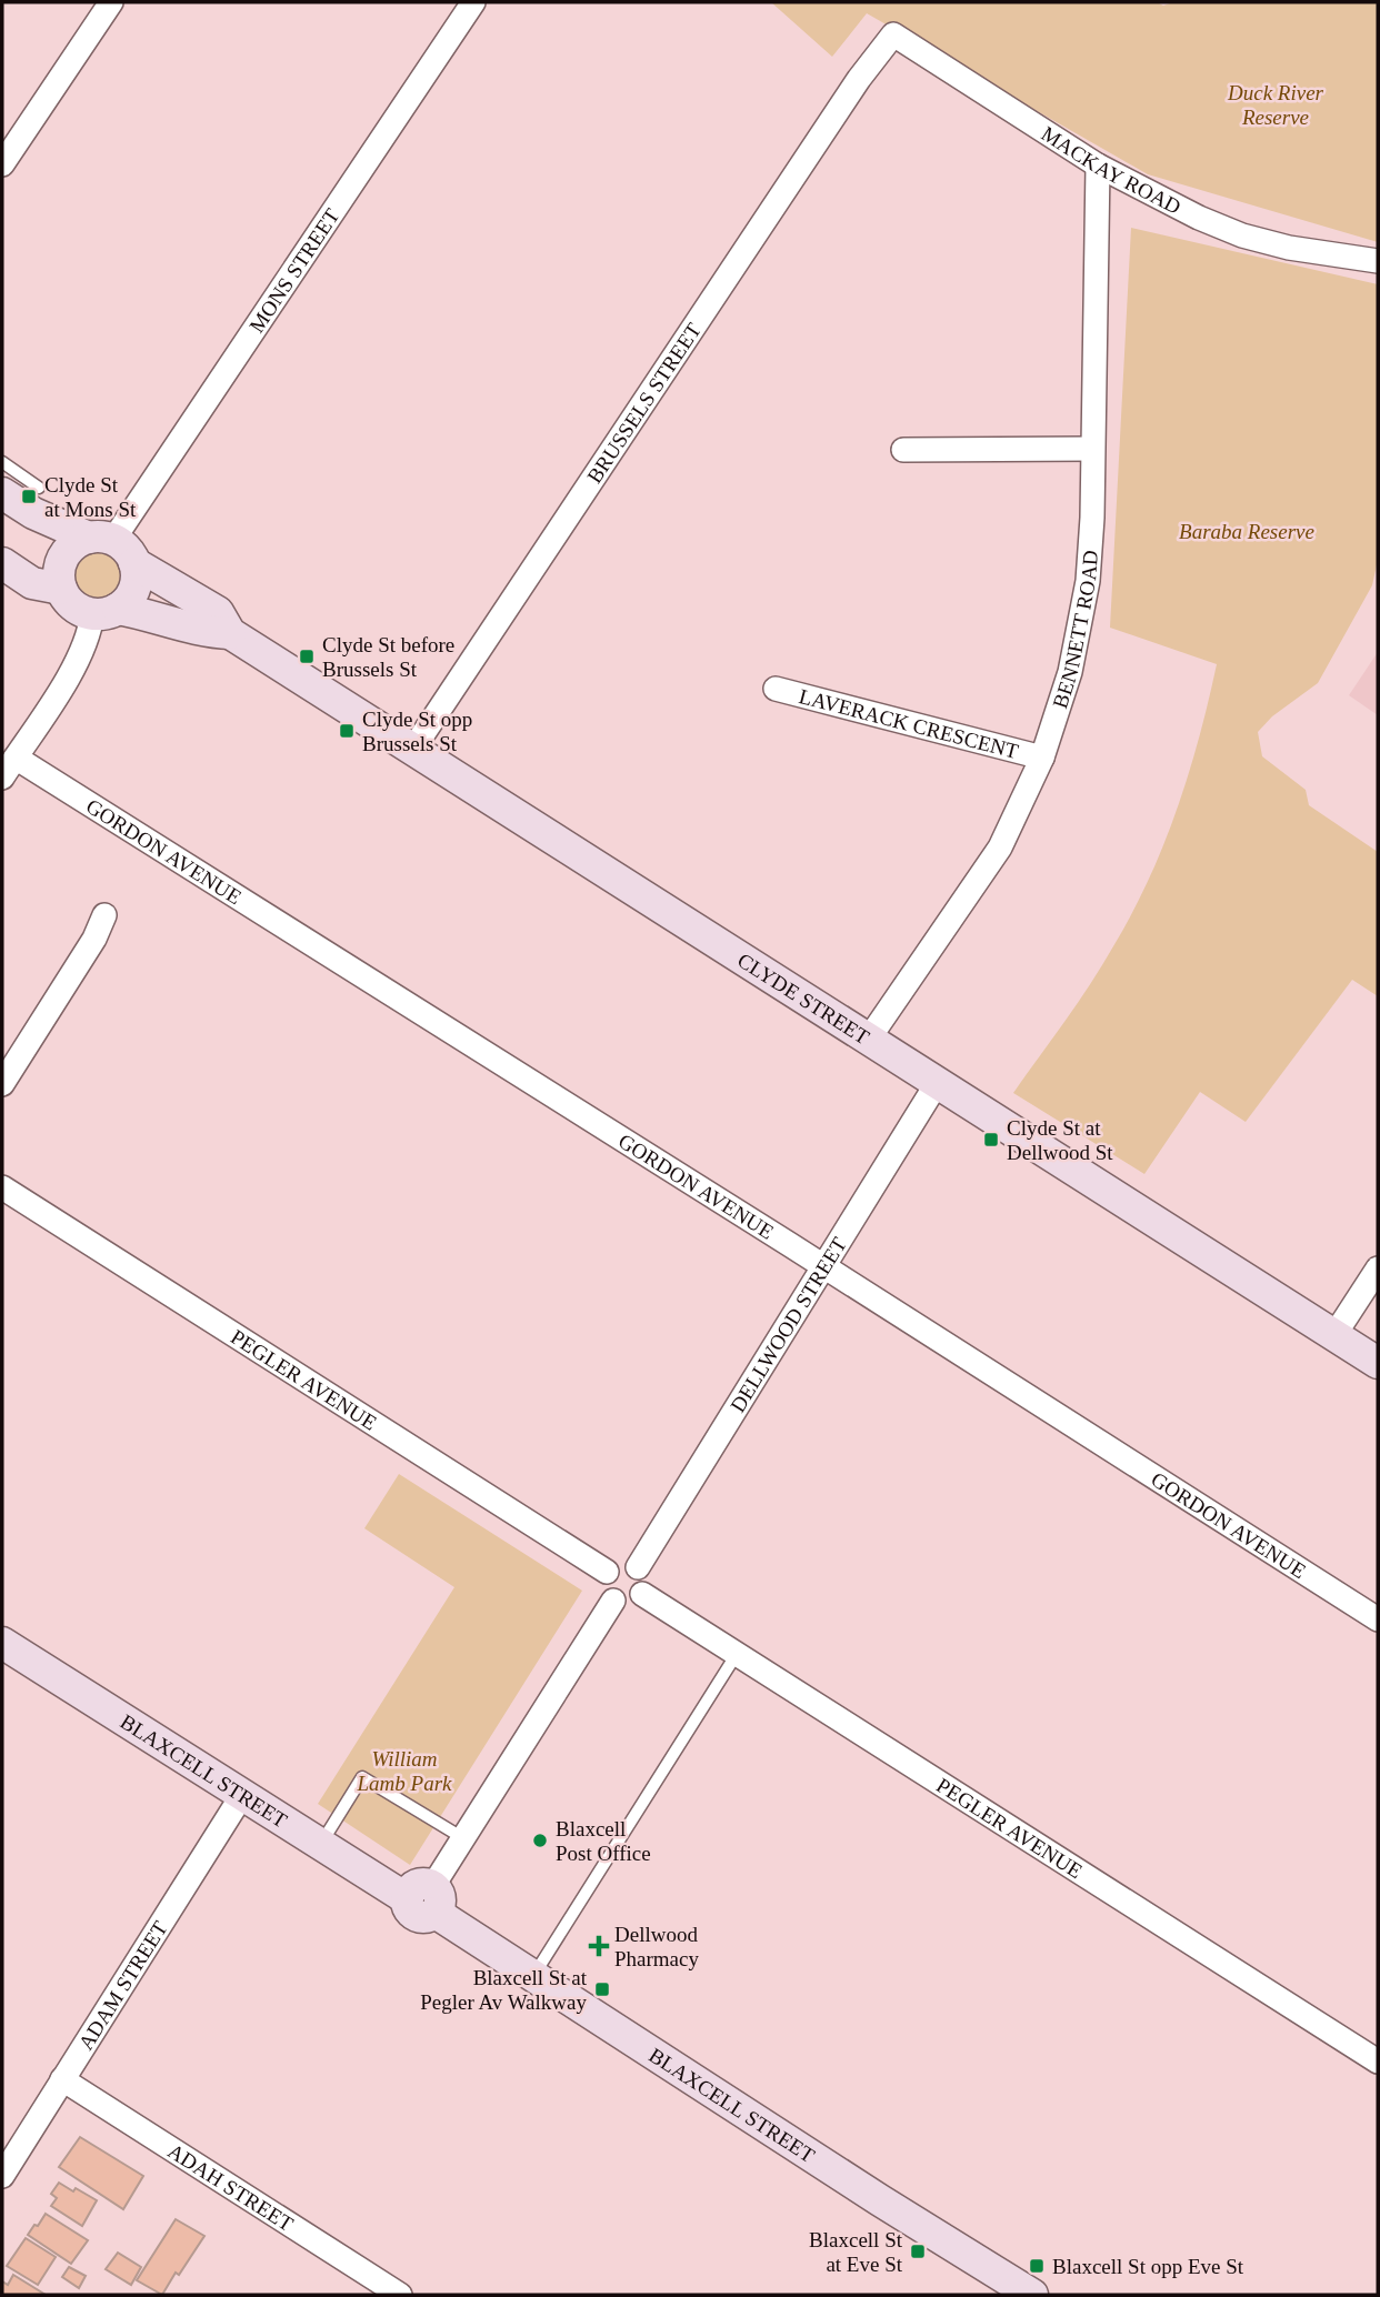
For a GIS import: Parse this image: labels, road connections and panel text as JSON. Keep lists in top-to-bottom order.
{
  "streets": {
    "main road": ["CLYDE STREET", "BLAXCELL STREET"],
    "street": [
      "MACKAY ROAD",
      "MONS STREET",
      "BRUSSELS STREET",
      "BENNETT ROAD",
      "LAVERACK CRESCENT",
      "GORDON AVENUE",
      "DELLWOOD STREET",
      "PEGLER AVENUE",
      "ADAM STREET",
      "ADAH STREET"
    ]
  },
  "crossings": [
    ["MACKAY ROAD", "BRUSSELS STREET"],
    ["MACKAY ROAD", "BENNETT ROAD"],
    ["MONS STREET", "CLYDE STREET"],
    ["BRUSSELS STREET", "CLYDE STREET"],
    ["BENNETT ROAD", "LAVERACK CRESCENT"],
    ["BENNETT ROAD", "CLYDE STREET"],
    ["GORDON AVENUE", "DELLWOOD STREET"],
    ["CLYDE STREET", "DELLWOOD STREET"],
    ["DELLWOOD STREET", "PEGLER AVENUE"],
    ["BLAXCELL STREET", "ADAM STREET"],
    ["ADAM STREET", "ADAH STREET"]
  ],
  "parks": ["Duck River Reserve", "Baraba Reserve", "William Lamb Park"],
  "places": {
    "transit": [
      "Clyde St at Mons St",
      "Clyde St before Brussels St",
      "Clyde St opp Brussels St",
      "Clyde St at Dellwood St",
      "Blaxcell St at Pegler Av Walkway",
      "Blaxcell St at Eve St",
      "Blaxcell St opp Eve St"
    ],
    "other": ["Blaxcell Post Office"],
    "health": ["Dellwood Pharmacy"]
  }
}
